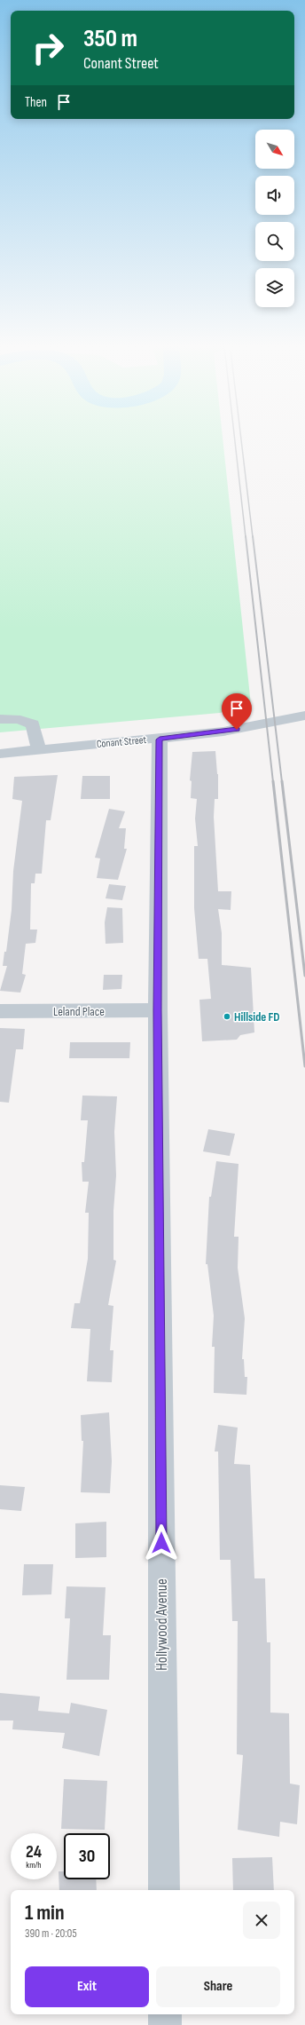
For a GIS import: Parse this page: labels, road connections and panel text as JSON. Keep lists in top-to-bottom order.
{
  "streets": {
    "street": ["Conant Street", "Leland Place", "Hollywood Avenue"]
  },
  "crossings": [
    ["Conant Street", "Hollywood Avenue"],
    ["Leland Place", "Hollywood Avenue"]
  ],
  "places": ["Hillside FD"],
  "north": "bottom right",
  "page": {
    "turn": ["350 m", "Conant Street"],
    "then": "Then",
    "speed": "24 km/h",
    "limit": "30",
    "heading": ["1 min", "390 m · 20:05"],
    "buttons": ["Exit", "Share"]
  }
}
